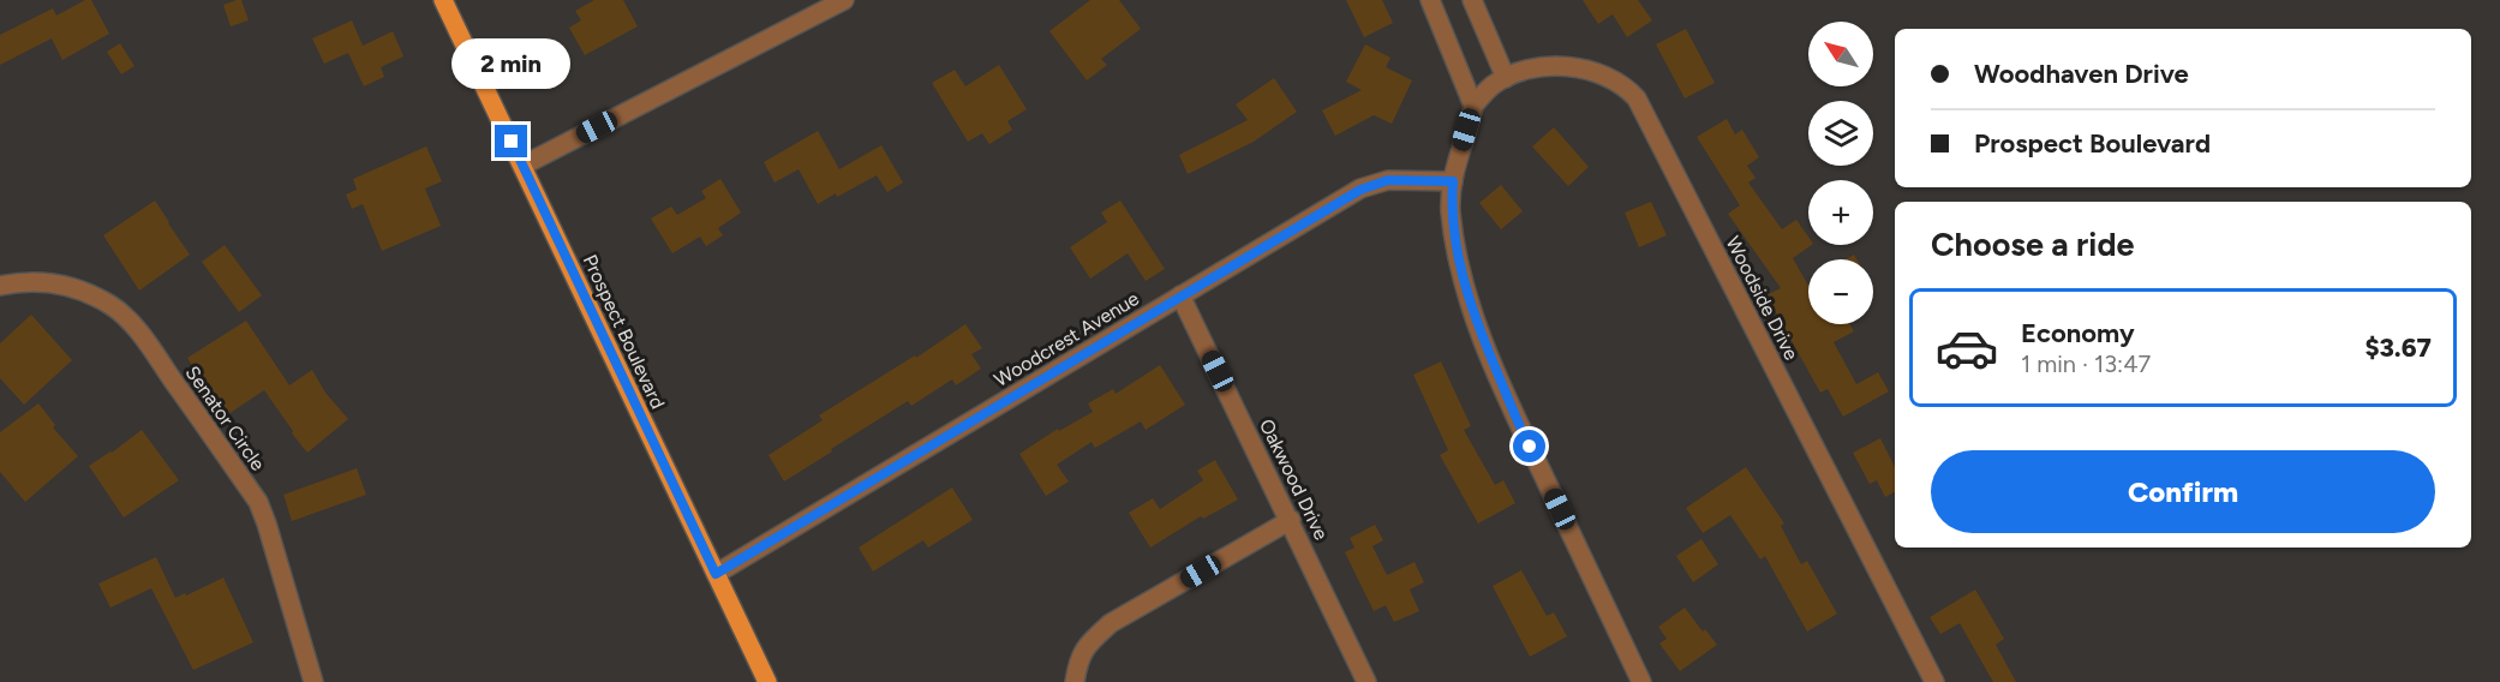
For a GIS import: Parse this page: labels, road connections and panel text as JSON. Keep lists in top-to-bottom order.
{
  "streets": {
    "main road": ["Prospect Boulevard"],
    "street": [
      "Woodside Drive",
      "Woodcrest Avenue",
      "Senator Circle",
      "Oakwood Drive"
    ]
  },
  "crossings": [
    ["Prospect Boulevard", "Woodcrest Avenue"],
    ["Woodcrest Avenue", "Oakwood Drive"]
  ],
  "north": "top left",
  "page": {
    "map_buttons": ["+", "−"],
    "banner": ["Woodhaven Drive", "Prospect Boulevard"],
    "bubble": "2 min",
    "heading": "Choose a ride",
    "list": [
      {
        "name": "Economy",
        "note": "1 min · 13:47",
        "value": "$3.67"
      }
    ],
    "buttons": "Confirm"
  }
}
